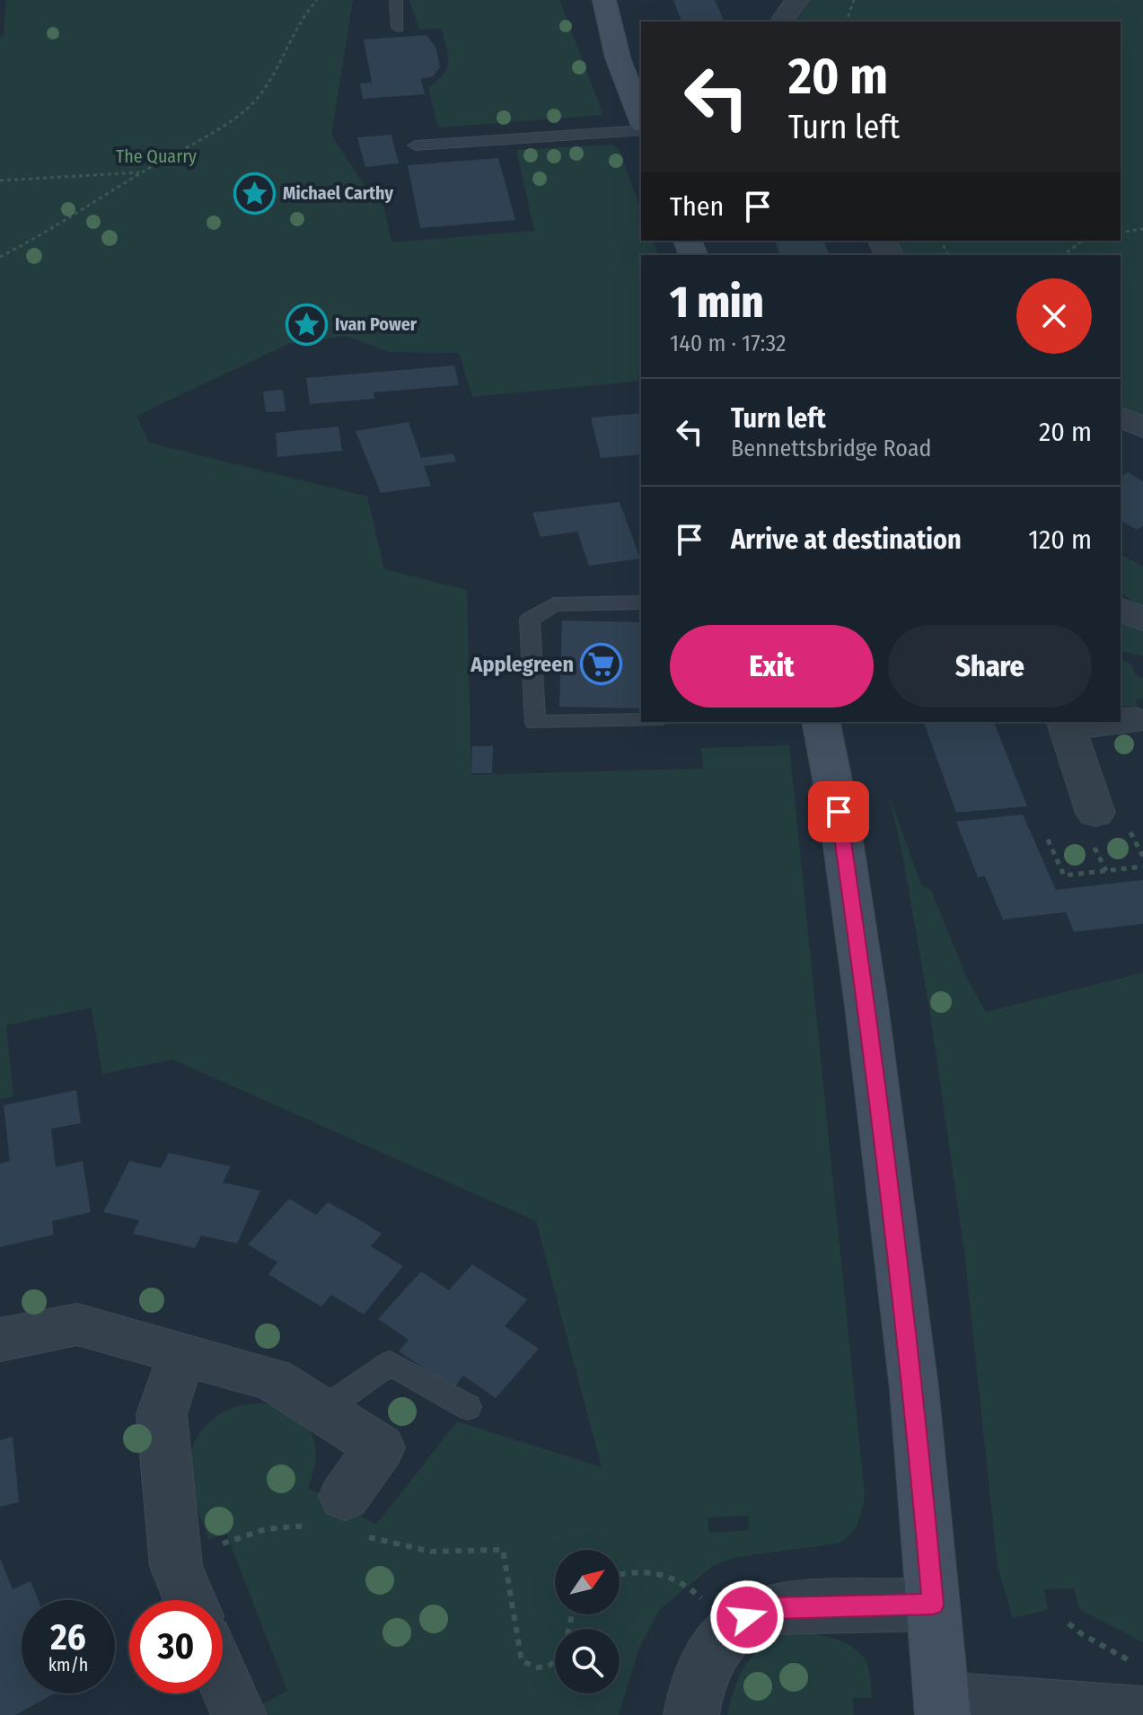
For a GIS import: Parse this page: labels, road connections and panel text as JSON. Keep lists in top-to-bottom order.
{
  "parks": ["The Quarry"],
  "places": {
    "place": ["Michael Carthy", "Ivan Power"],
    "supermarket": ["Applegreen"]
  },
  "north": "top right",
  "page": {
    "turn": ["20 m", "Turn left"],
    "then": "Then",
    "heading": ["1 min", "140 m · 17:32"],
    "list": [
      {
        "name": "Turn left",
        "note": "Bennettsbridge Road",
        "value": "20 m"
      },
      {
        "name": "Arrive at destination",
        "value": "120 m"
      }
    ],
    "buttons": ["Exit", "Share"],
    "speed": "26 km/h",
    "limit": "30"
  }
}
